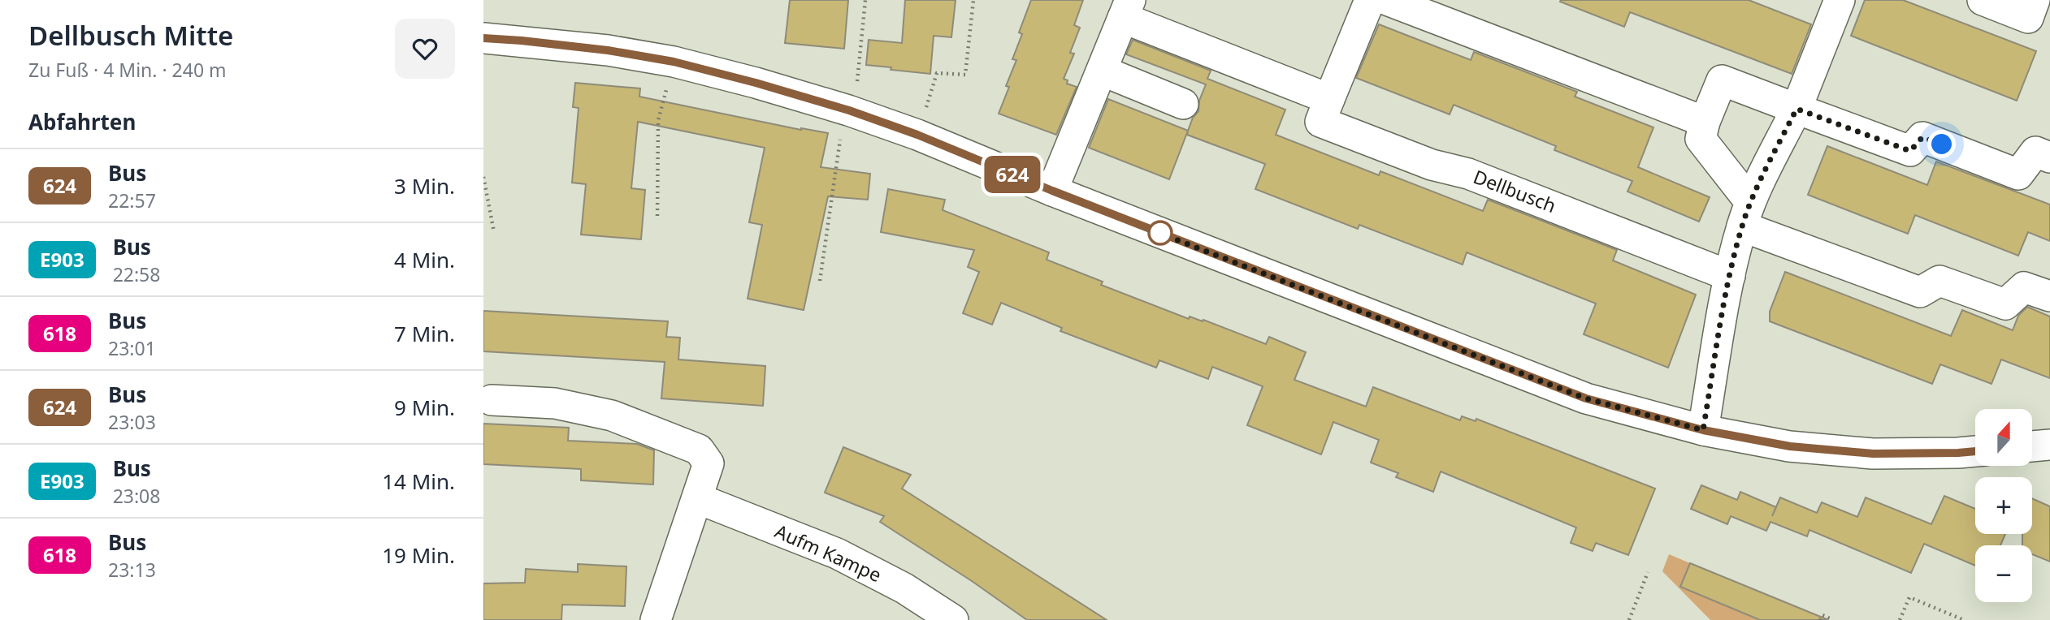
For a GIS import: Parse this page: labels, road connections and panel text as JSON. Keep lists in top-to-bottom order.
{
  "streets": {
    "street": ["Dellbusch", "Aufm Kampe"]
  },
  "lines": ["bus line 624"],
  "north": "top",
  "page": {
    "heading": [
      ["Dellbusch Mitte", "Zu Fuß · 4 Min. · 240 m"],
      "Abfahrten"
    ],
    "on_map": "624",
    "list": [
      {
        "mark": "624",
        "name": "Bus",
        "note": "22:57",
        "value": "3 Min."
      },
      {
        "mark": "E903",
        "name": "Bus",
        "note": "22:58",
        "value": "4 Min."
      },
      {
        "mark": "618",
        "name": "Bus",
        "note": "23:01",
        "value": "7 Min."
      },
      {
        "mark": "624",
        "name": "Bus",
        "note": "23:03",
        "value": "9 Min."
      },
      {
        "mark": "E903",
        "name": "Bus",
        "note": "23:08",
        "value": "14 Min."
      },
      {
        "mark": "618",
        "name": "Bus",
        "note": "23:13",
        "value": "19 Min."
      }
    ],
    "map_buttons": ["+", "−"]
  }
}
